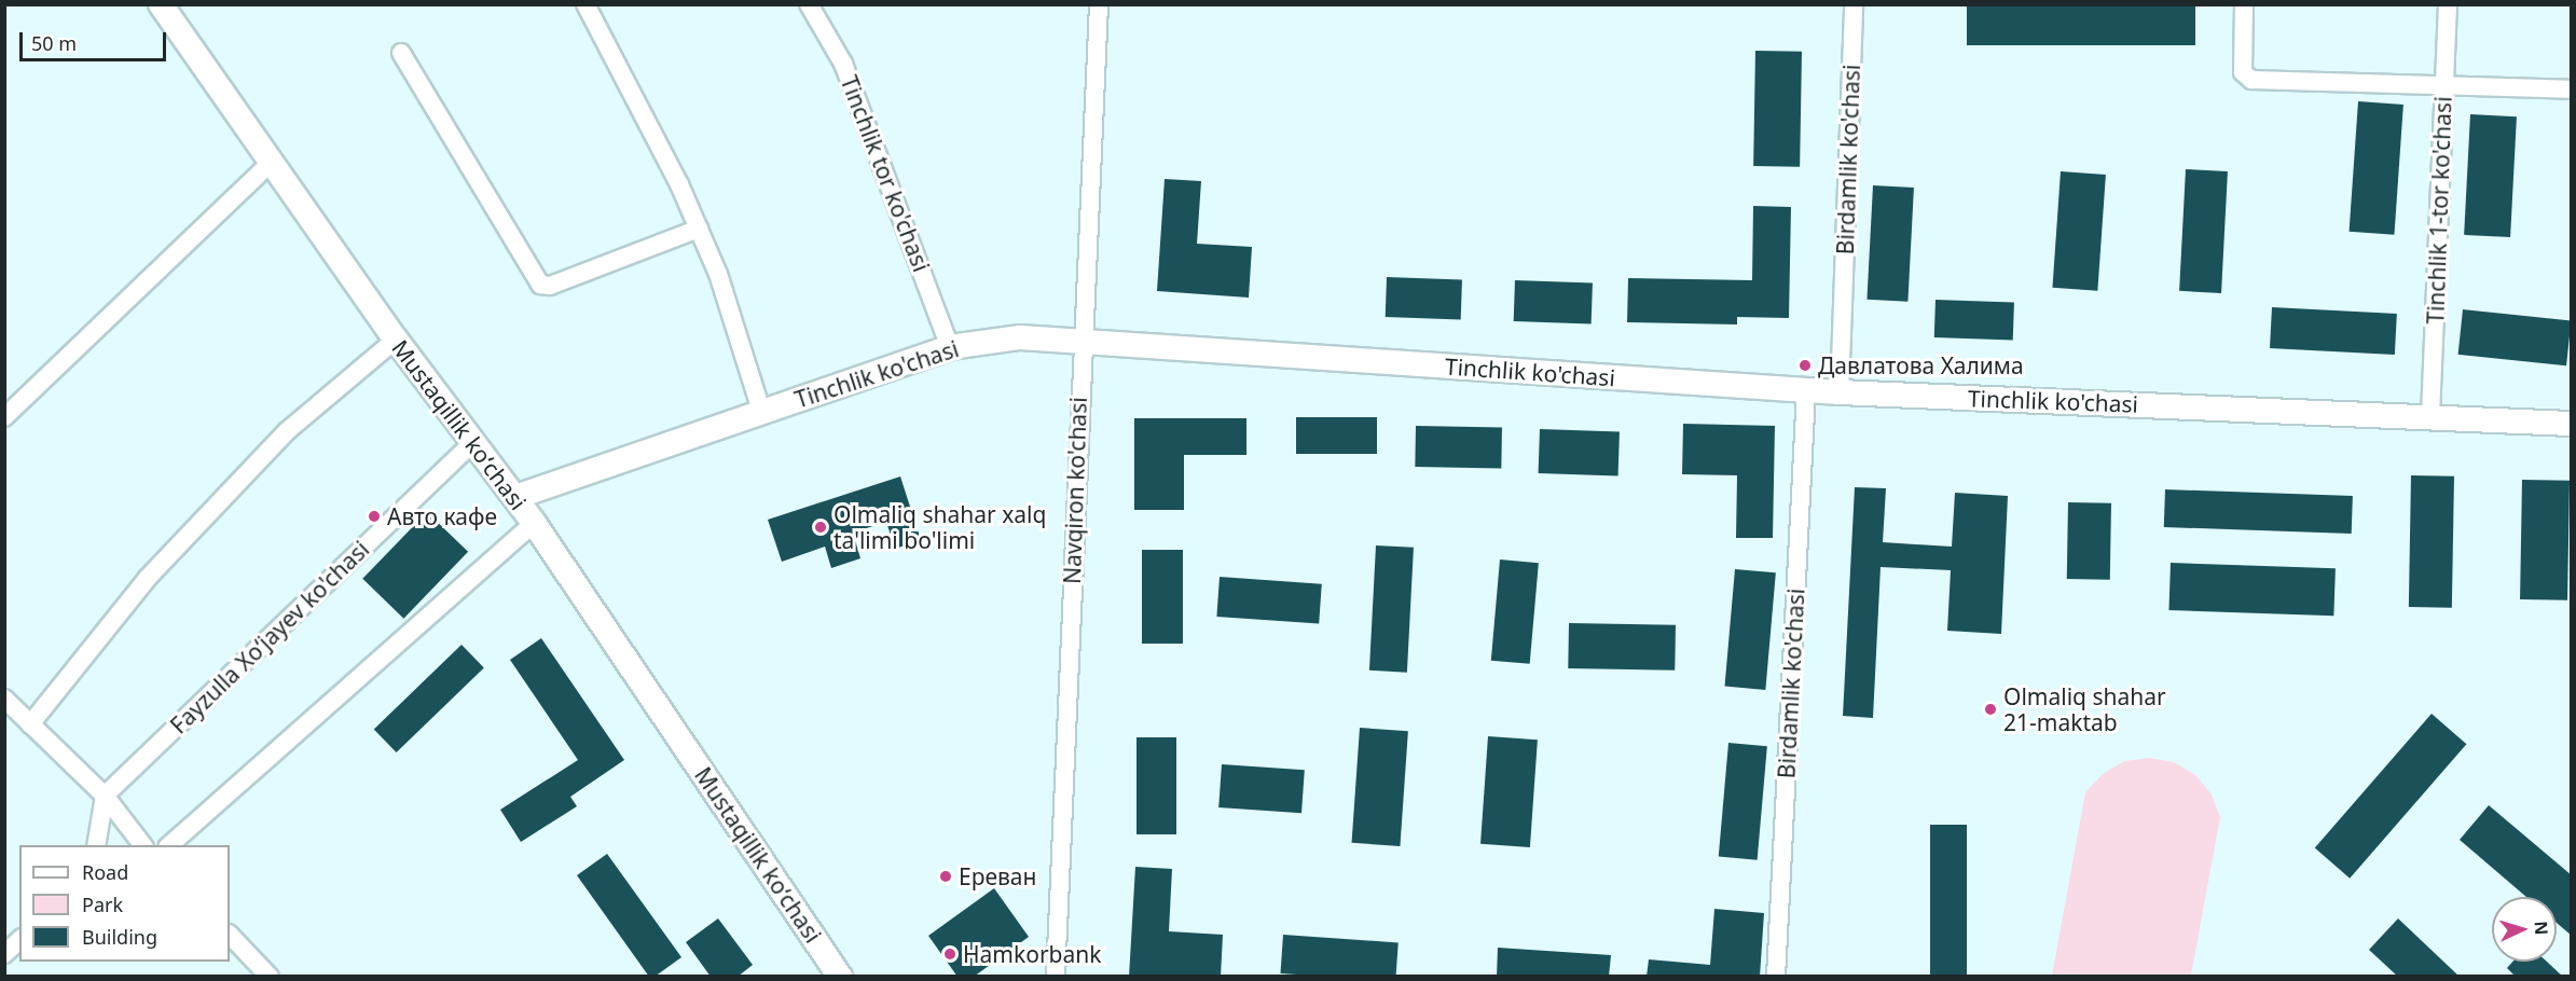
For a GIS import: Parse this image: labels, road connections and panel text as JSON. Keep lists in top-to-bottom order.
{
  "streets": {
    "main road": ["Tinchlik ko'chasi", "Mustaqillik koʻchasi"],
    "street": [
      "Birdamlik ko'chasi",
      "Tinchlik tor ko'chasi",
      "Tinchlik 1-tor ko'chasi",
      "Navqiron ko'chasi",
      "Fayzulla Xo‘jayev ko'chasi"
    ]
  },
  "crossings": [
    ["Birdamlik ko'chasi", "Tinchlik ko'chasi"],
    ["Tinchlik tor ko'chasi", "Tinchlik ko'chasi"],
    ["Tinchlik 1-tor ko'chasi", "Tinchlik ko'chasi"],
    ["Tinchlik ko'chasi", "Mustaqillik koʻchasi"],
    ["Tinchlik ko'chasi", "Navqiron ko'chasi"],
    ["Mustaqillik koʻchasi", "Fayzulla Xo‘jayev ko'chasi"]
  ],
  "places": [
    "Давлатова Халима",
    "Авто кафе",
    "Olmaliq shahar xalq ta'limi bo'limi",
    "Olmaliq shahar 21-maktab",
    "Ереван",
    "Hamkorbank"
  ],
  "legend": ["Road", "Park", "Building"],
  "scale_bar": "50 m",
  "north": "right"
}
